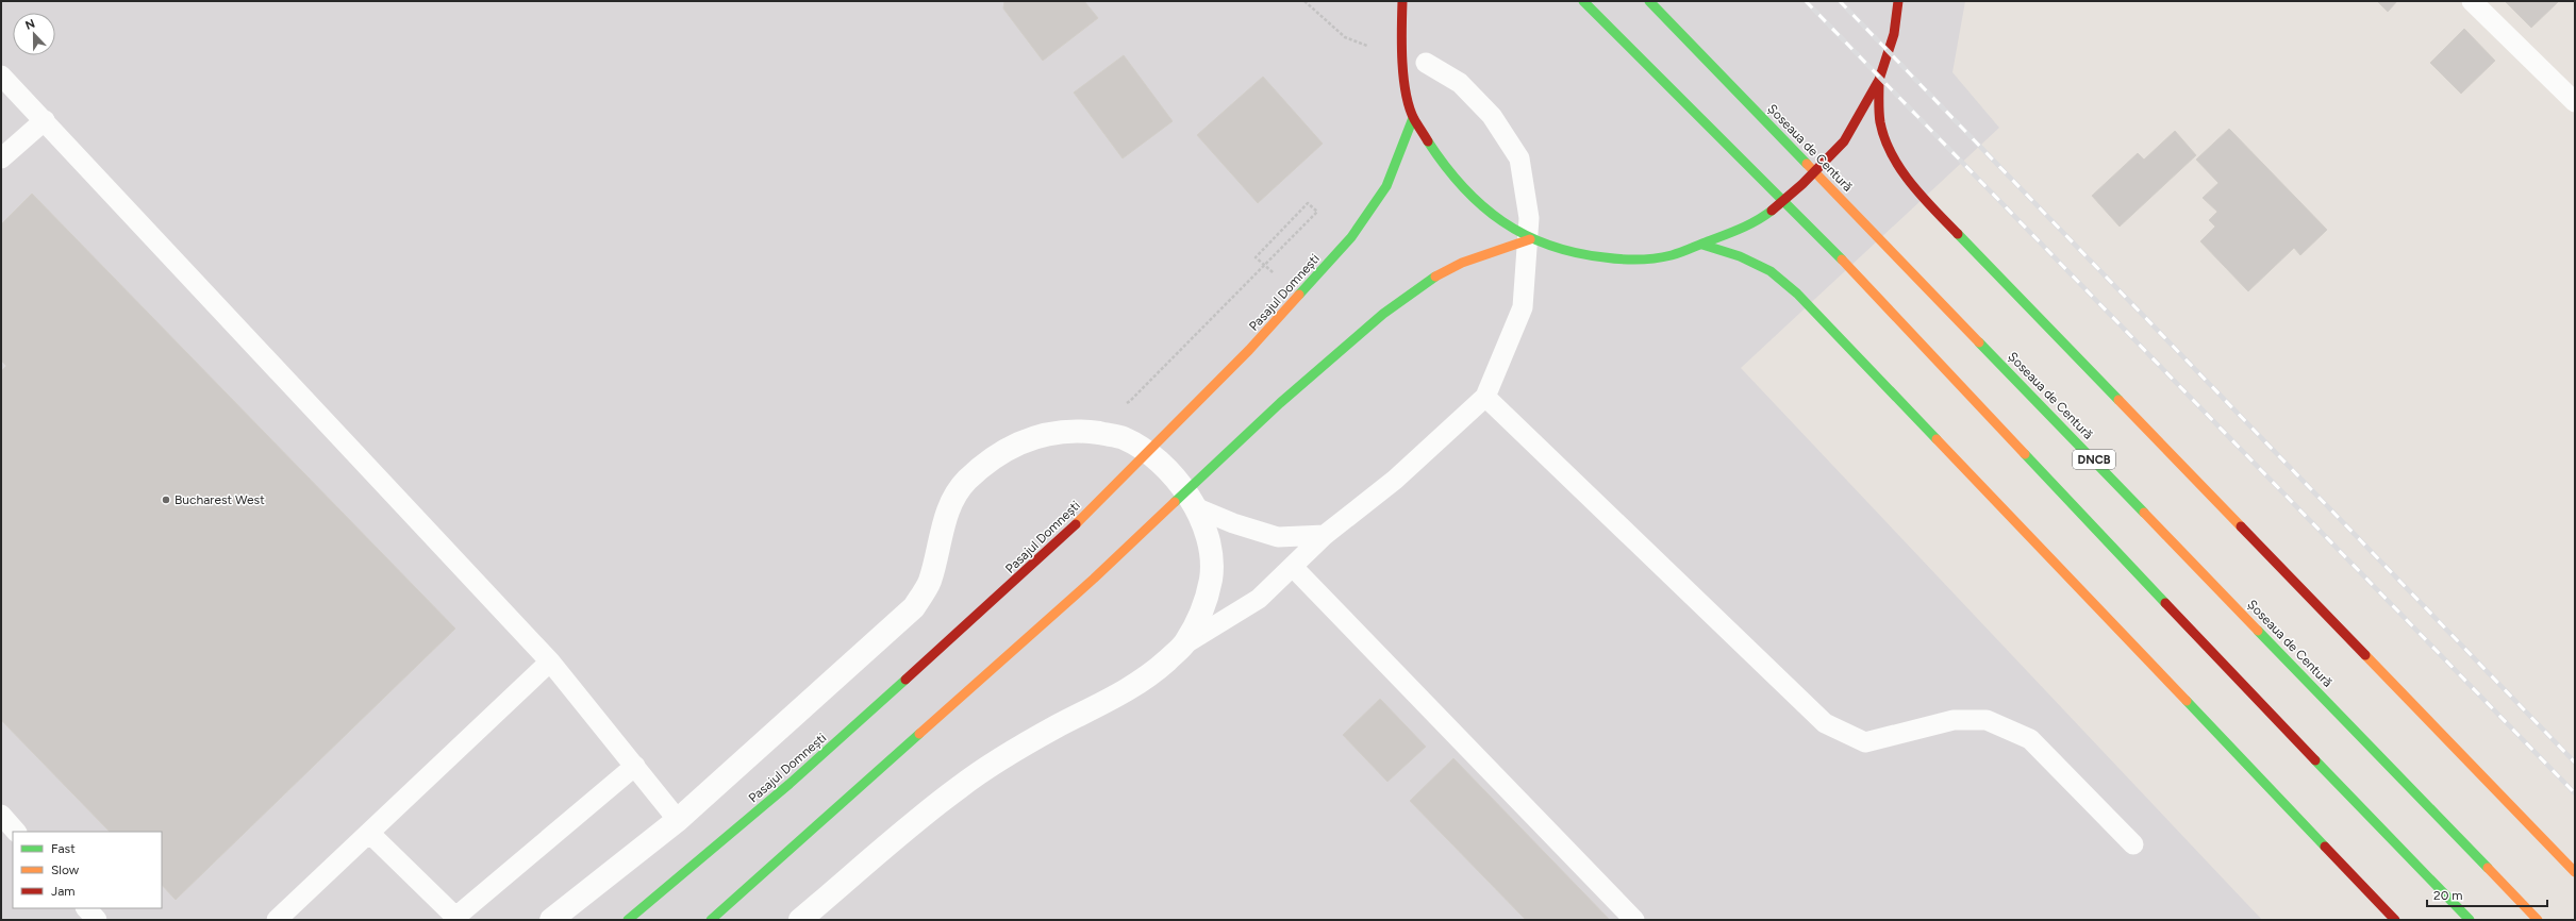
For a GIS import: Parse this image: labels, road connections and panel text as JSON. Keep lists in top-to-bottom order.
{
  "streets": {
    "main road": ["Șoseaua de Centură", "Pasajul Domnești", "DNCB"]
  },
  "places": ["Bucharest West"],
  "legend": ["Fast", "Slow", "Jam"],
  "scale_bar": "20 m",
  "north": "top"
}
